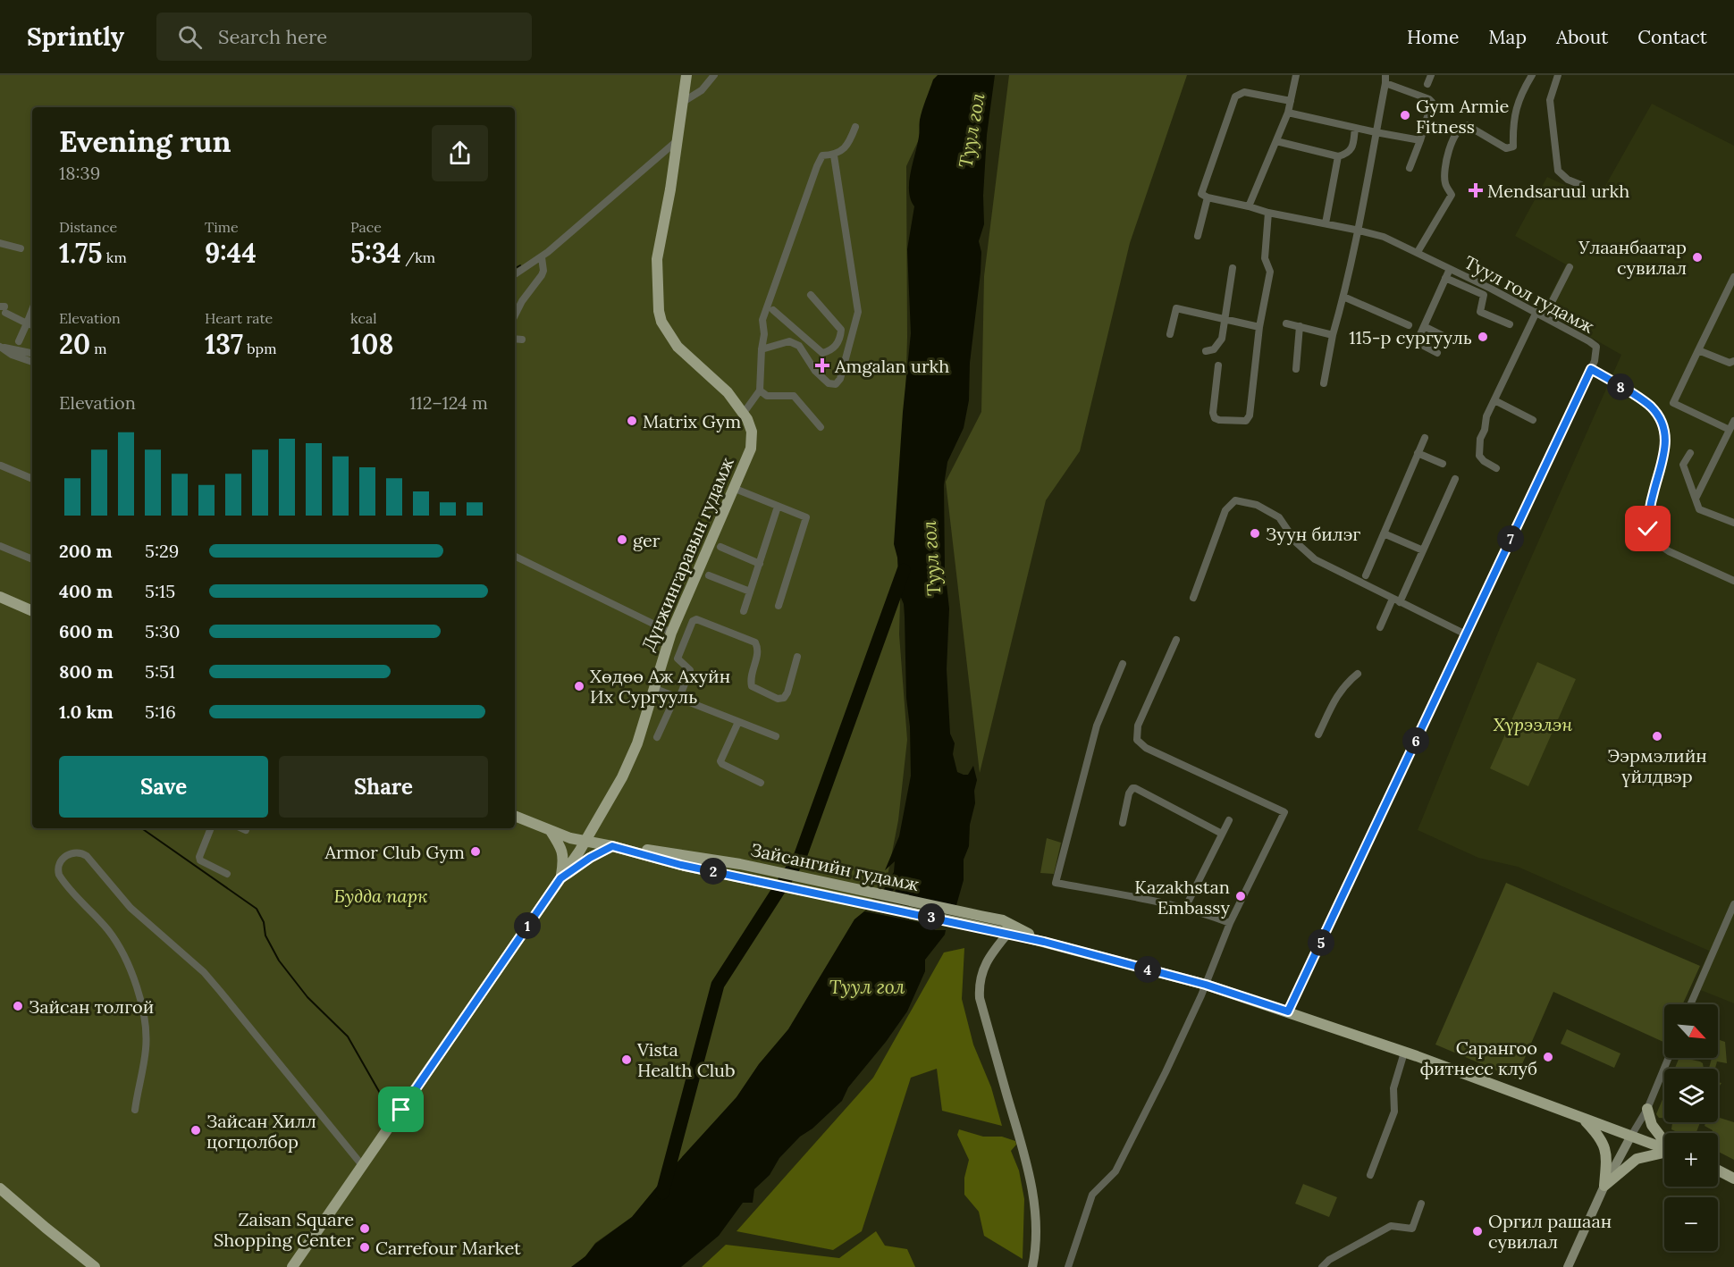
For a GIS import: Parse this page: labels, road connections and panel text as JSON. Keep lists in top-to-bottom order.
{
  "streets": {
    "main road": ["Дүнжингаравын гудамж", "Зайсангийн гудамж"],
    "street": ["Туул гол гудамж"]
  },
  "crossings": [
    ["Туул гол гудамж", "Зайсангийн гудамж"],
    ["Дүнжингаравын гудамж", "Зайсангийн гудамж"]
  ],
  "water": ["Туул гол"],
  "parks": ["Хүрээлэн", "Будда парк"],
  "places": {
    "other": [
      "Gym Armie Fitness",
      "Улаанбаатар сувилал",
      "115-р сургууль",
      "Matrix Gym",
      "Зуун билэг",
      "ger",
      "Хөдөө Аж Ахуйн Их Сургууль",
      "Ээрмэлийн үйлдвэр",
      "Armor Club Gym",
      "Kazakhstan Embassy",
      "Зайсан толгой",
      "Сарангоо фитнесс клуб",
      "Vista Health Club",
      "Зайсан Хилл цогцолбор",
      "Zaisan Square Shopping Center",
      "Оргил рашаан сувилал",
      "Carrefour Market"
    ],
    "health": ["Mendsaruul urkh", "Amgalan urkh"]
  },
  "north": "bottom right",
  "page": {
    "header": "Sprintly",
    "search": "Search here",
    "nav": [
      "Home",
      "Map",
      "About",
      "Contact"
    ],
    "heading": ["Evening run", "18:39"],
    "stats": [
      ["Distance", "1.75 km"],
      ["Time", "9:44"],
      ["Pace", "5:34 /km"],
      ["Elevation", "20 m"],
      ["Heart rate", "137 bpm"],
      ["kcal", "108"]
    ],
    "pins": [
      "8",
      "7",
      "6",
      "2",
      "3",
      "1",
      "5",
      "4"
    ],
    "chart": ["Elevation", "112–124 m"],
    "list": [
      {
        "name": "200 m",
        "note": "5:29"
      },
      {
        "name": "400 m",
        "note": "5:15"
      },
      {
        "name": "600 m",
        "note": "5:30"
      },
      {
        "name": "800 m",
        "note": "5:51"
      },
      {
        "name": "1.0 km",
        "note": "5:16"
      }
    ],
    "buttons": ["Save", "Share"],
    "map_buttons": ["+", "−"]
  }
}
